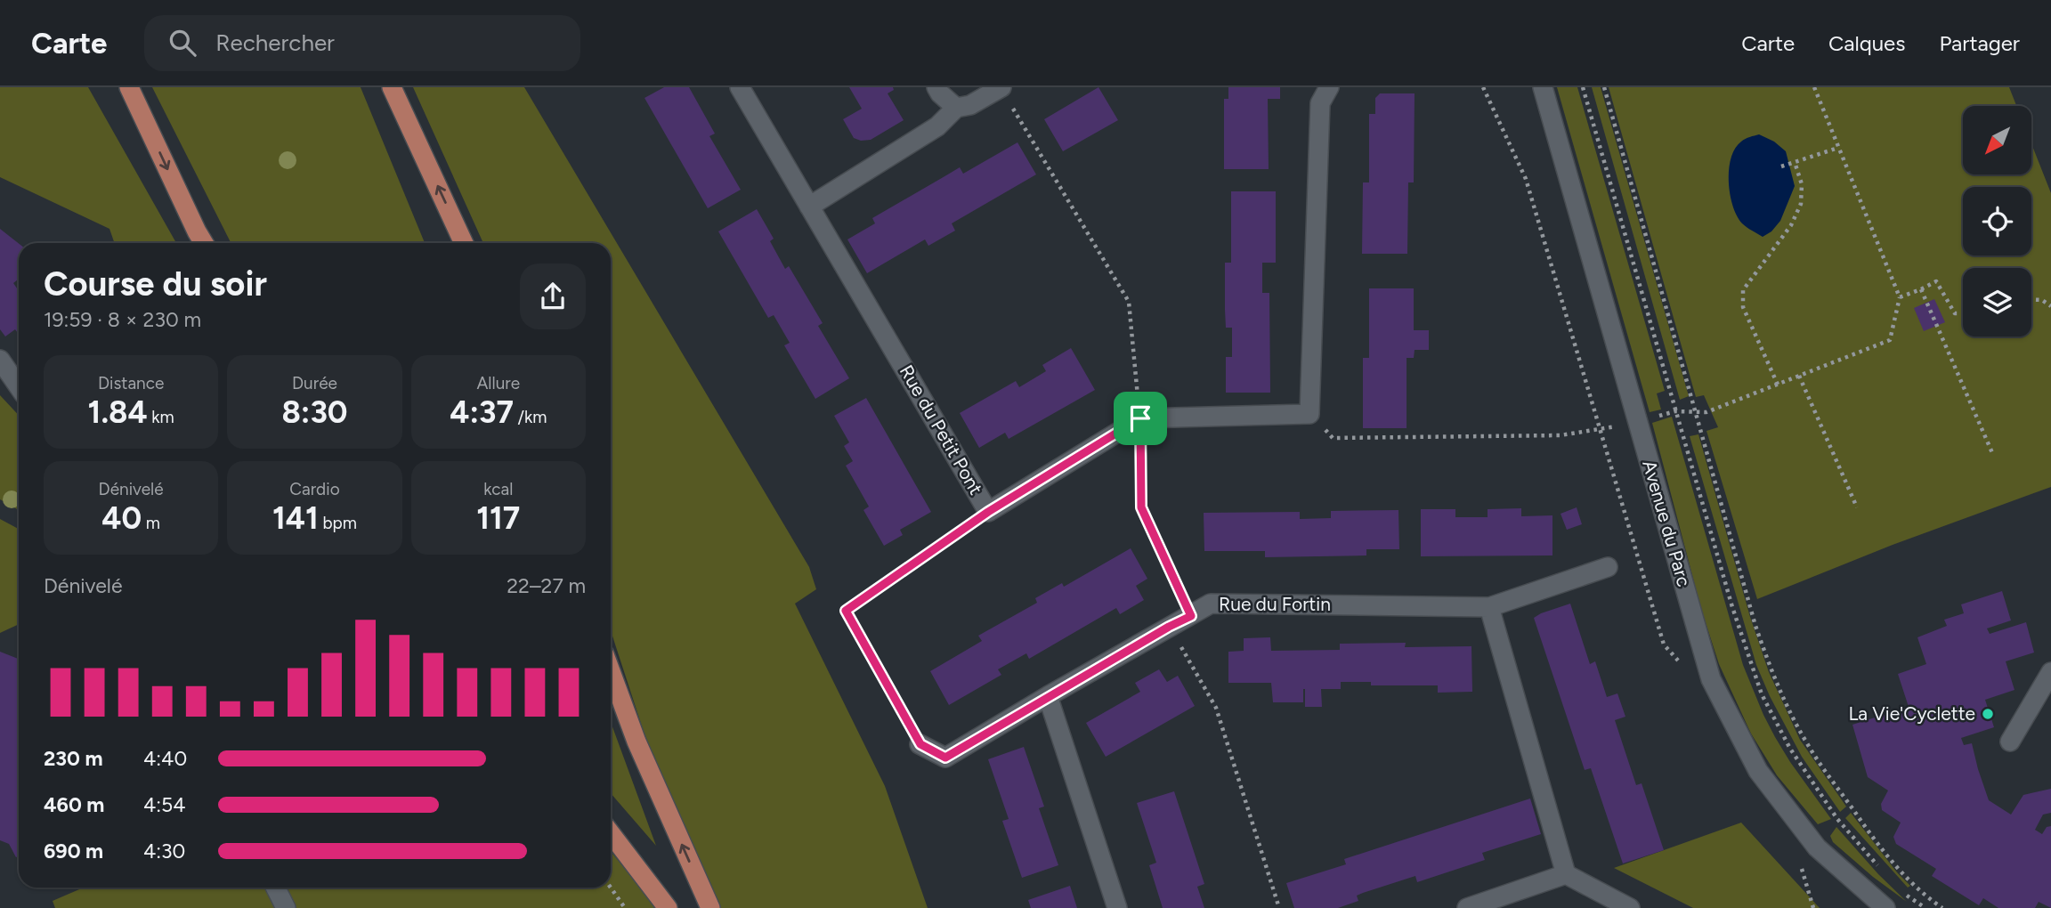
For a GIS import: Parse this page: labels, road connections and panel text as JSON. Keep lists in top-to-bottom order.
{
  "streets": {
    "street": ["Rue du Petit Pont", "Avenue du Parc", "Rue du Fortin"]
  },
  "places": ["La Vie'Cyclette"],
  "north": "bottom left",
  "page": {
    "header": "Carte",
    "search": "Rechercher",
    "nav": ["Carte", "Calques", "Partager"],
    "heading": ["Course du soir", "19:59 · 8 × 230 m"],
    "stats": [
      ["Distance", "1.84 km"],
      ["Durée", "8:30"],
      ["Allure", "4:37 /km"],
      ["Dénivelé", "40 m"],
      ["Cardio", "141 bpm"],
      ["kcal", "117"]
    ],
    "chart": ["Dénivelé", "22–27 m"],
    "list": [
      {
        "name": "230 m",
        "note": "4:40"
      },
      {
        "name": "460 m",
        "note": "4:54"
      },
      {
        "name": "690 m",
        "note": "4:30"
      }
    ]
  }
}
